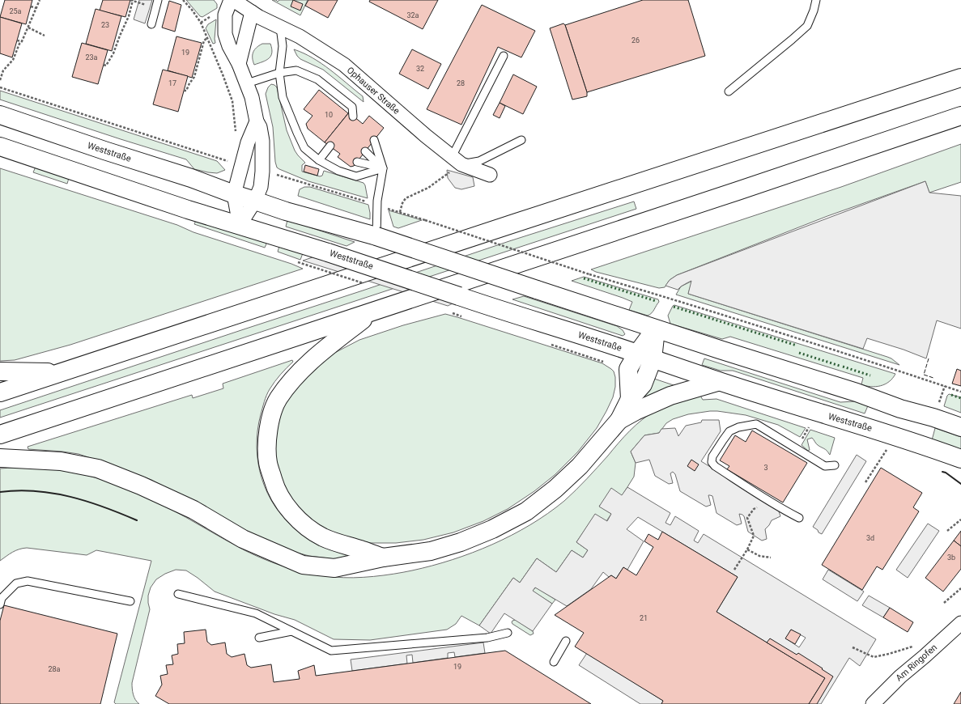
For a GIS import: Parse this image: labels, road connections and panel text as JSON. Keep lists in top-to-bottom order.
{
  "streets": {
    "main road": ["Weststraße"],
    "street": ["Ophauser Straße", "Am Ringofen"]
  },
  "house_numbers": [
    "25a",
    "32a",
    "23",
    "26",
    "19",
    "23a",
    "32",
    "17",
    "28",
    "10",
    "3",
    "3d",
    "3b",
    "21",
    "19",
    "28a"
  ]
}
